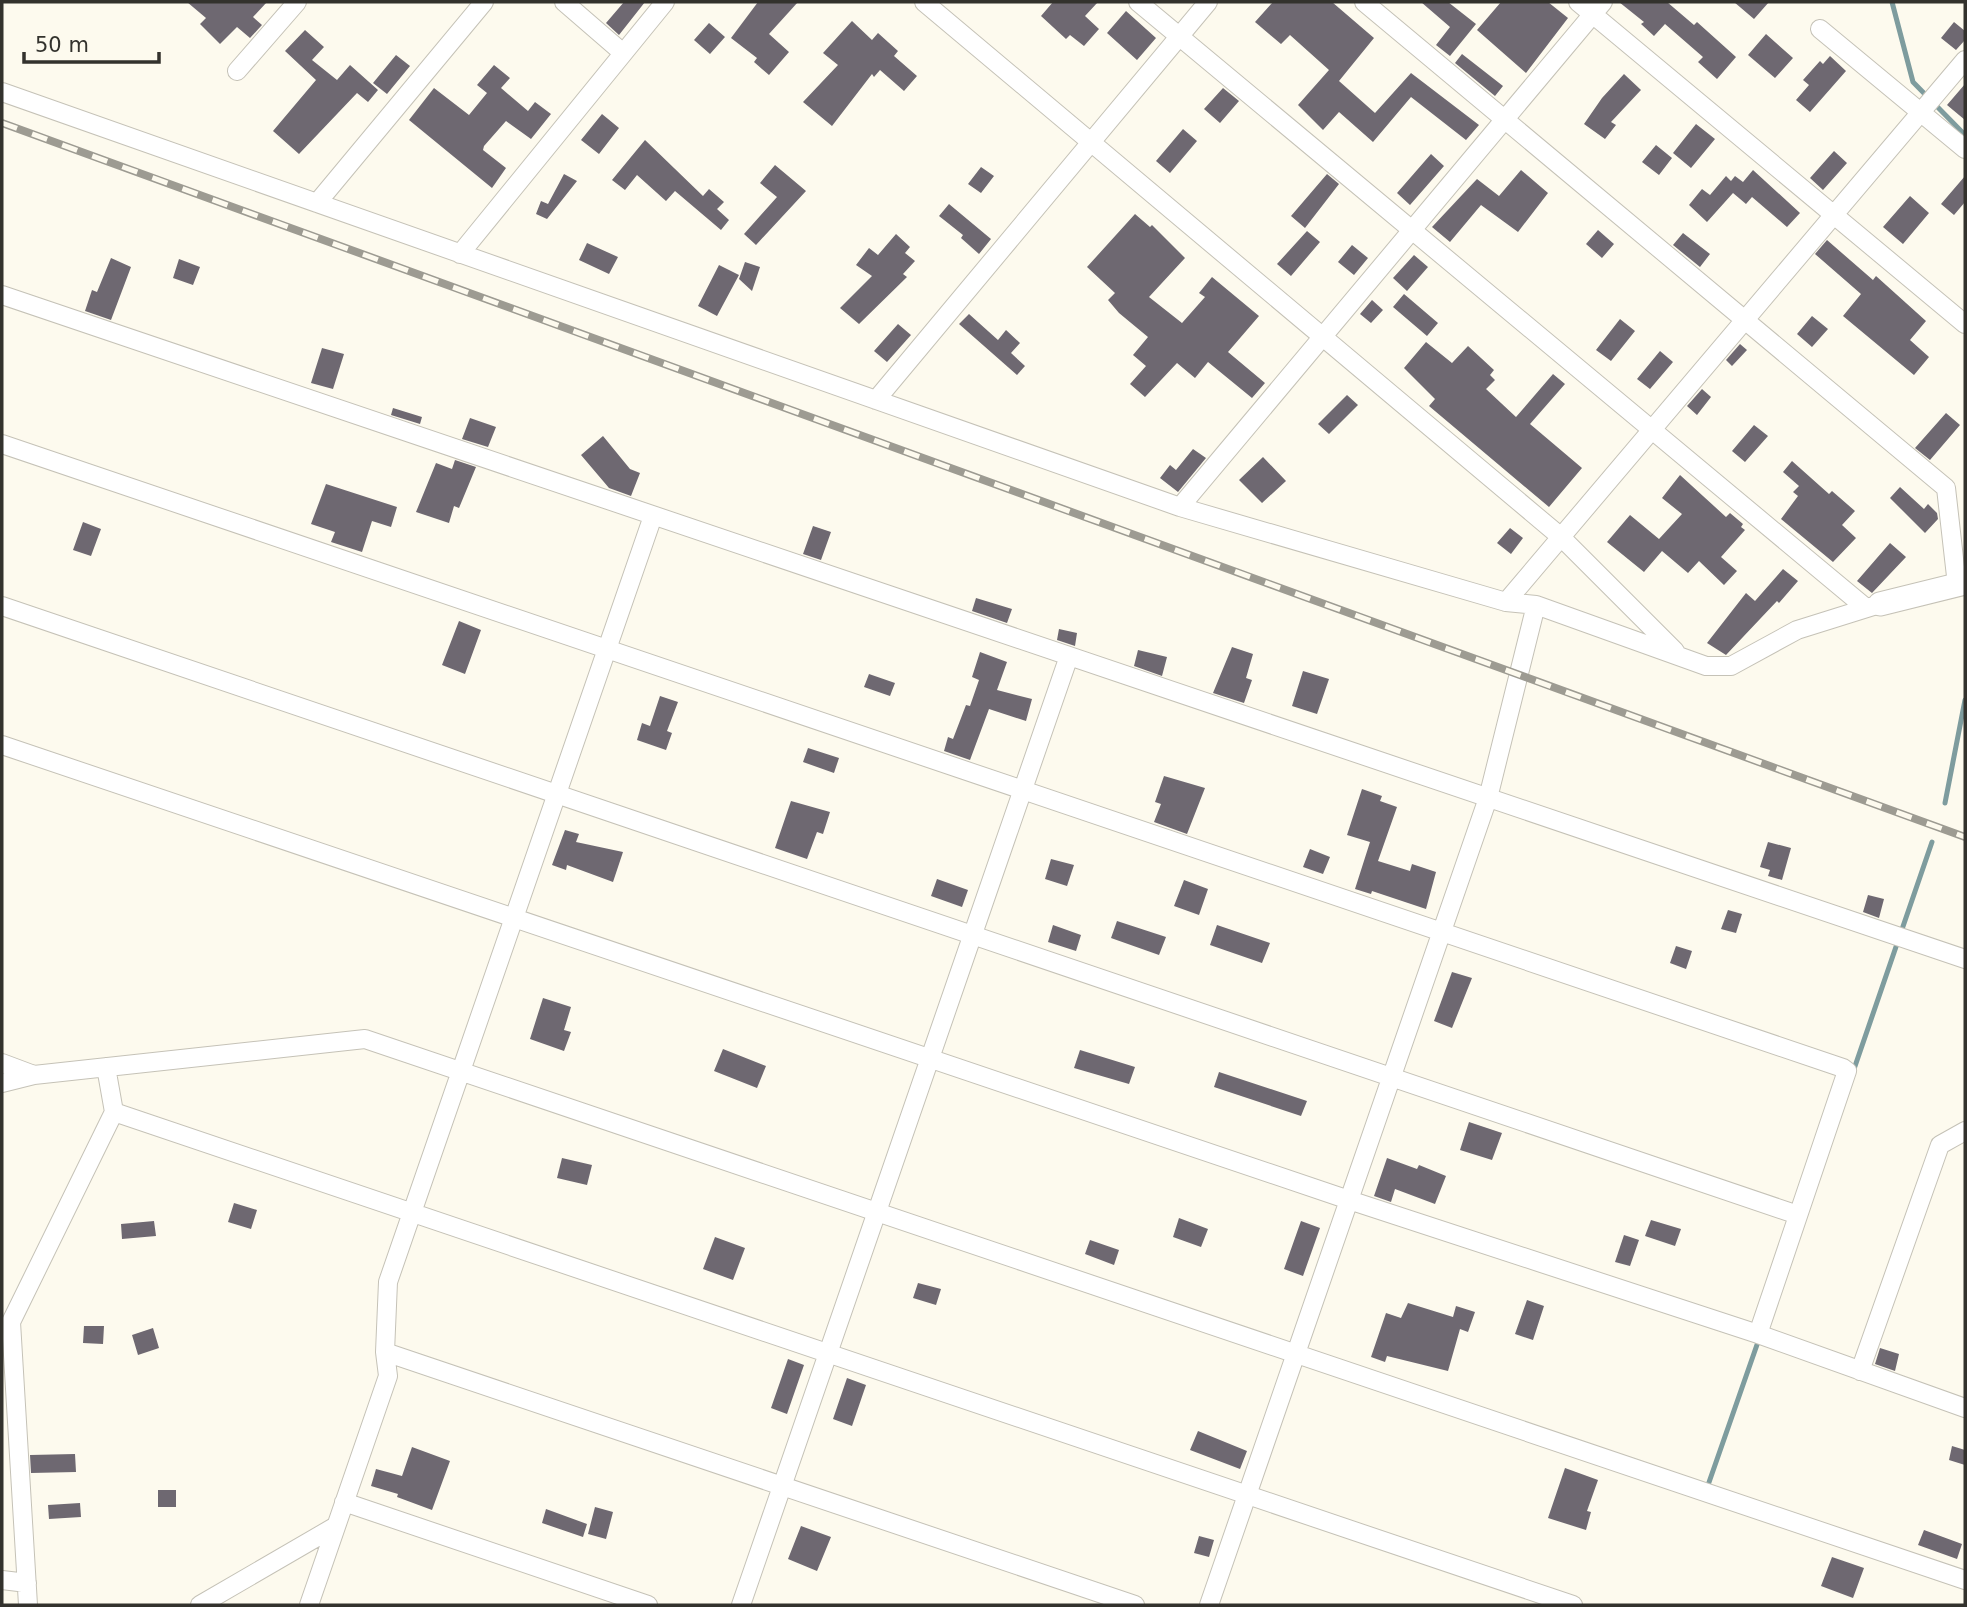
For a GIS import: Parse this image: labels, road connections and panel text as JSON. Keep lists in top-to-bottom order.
{
  "scale_bar": "50 m"
}
